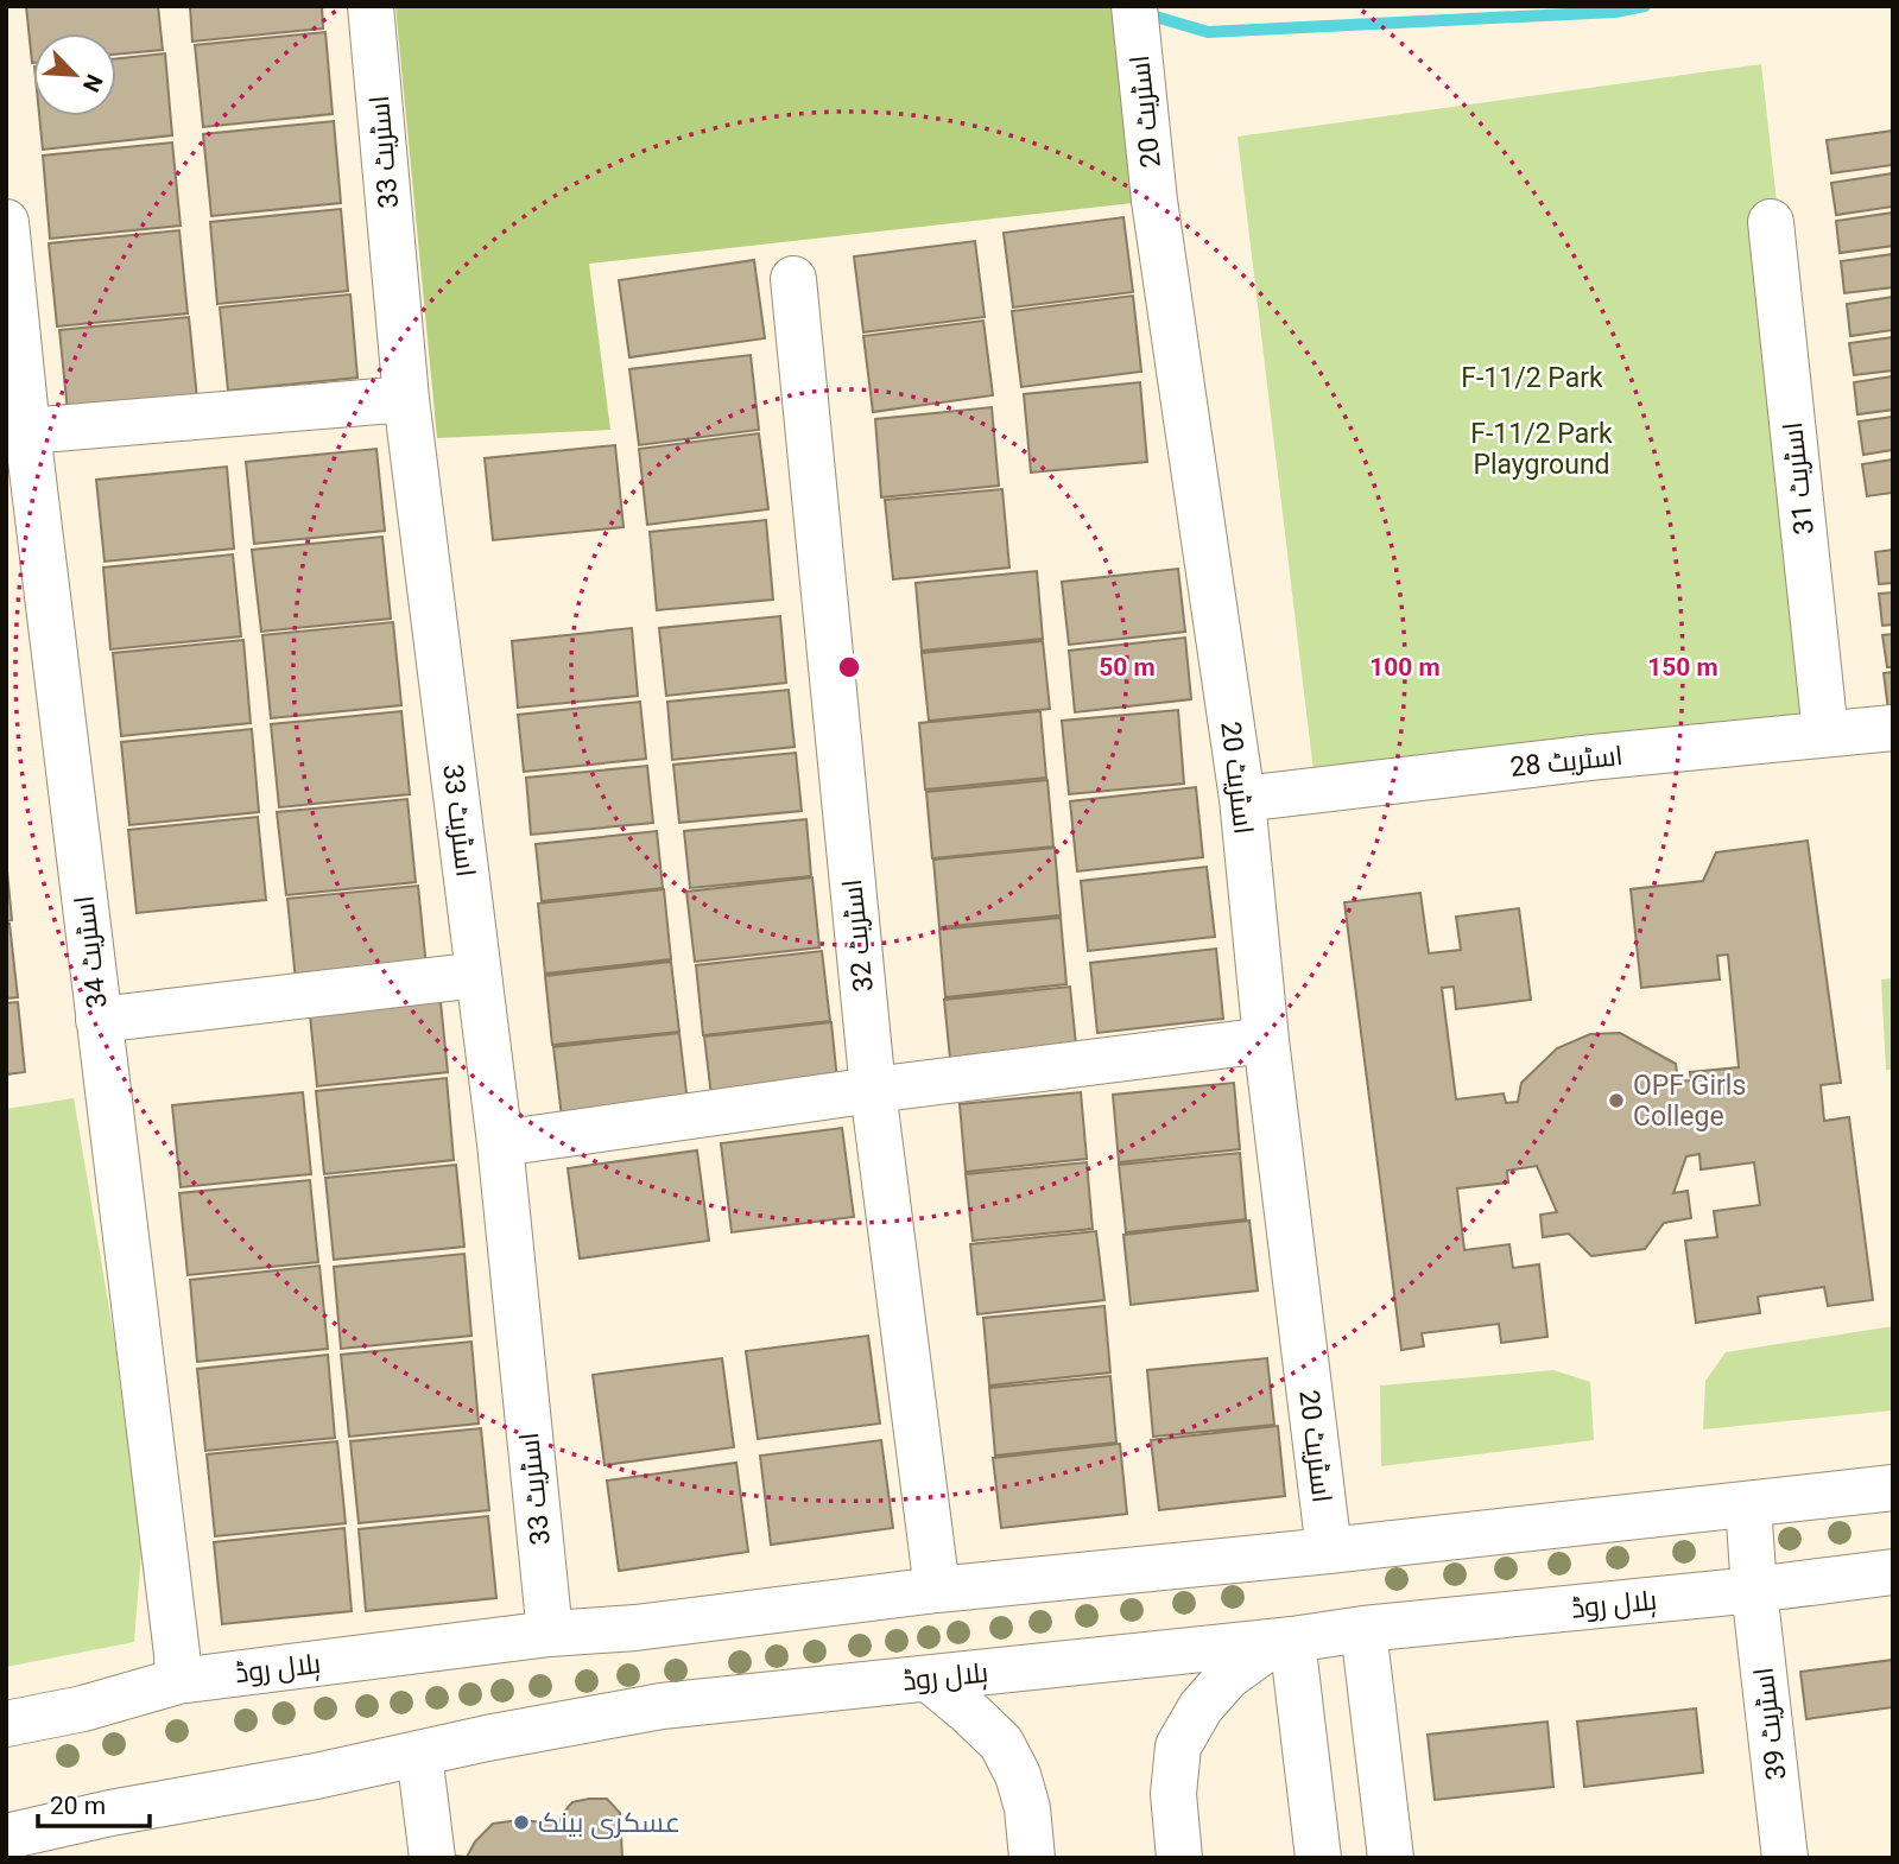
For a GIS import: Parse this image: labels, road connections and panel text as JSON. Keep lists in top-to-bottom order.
{
  "streets": {
    "street": [
      "اسٹریٹ 20",
      "اسٹریٹ 33",
      "اسٹریٹ 31",
      "اسٹریٹ 28",
      "اسٹریٹ 32",
      "اسٹریٹ 34",
      "ہلال روڈ",
      "اسٹریٹ 39"
    ]
  },
  "crossings": [
    ["اسٹریٹ 20", "اسٹریٹ 28"],
    ["اسٹریٹ 20", "ہلال روڈ"],
    ["اسٹریٹ 33", "ہلال روڈ"],
    ["اسٹریٹ 31", "اسٹریٹ 28"],
    ["اسٹریٹ 32", "ہلال روڈ"],
    ["اسٹریٹ 34", "ہلال روڈ"],
    ["ہلال روڈ", "اسٹریٹ 39"]
  ],
  "parks": ["F-11/2 Park", "F-11/2 Park Playground"],
  "places": ["OPF Girls College", "عسکری بینک"],
  "scale_bar": "20 m",
  "north": "bottom right",
  "rings": ["50 m", "100 m", "150 m"]
}
